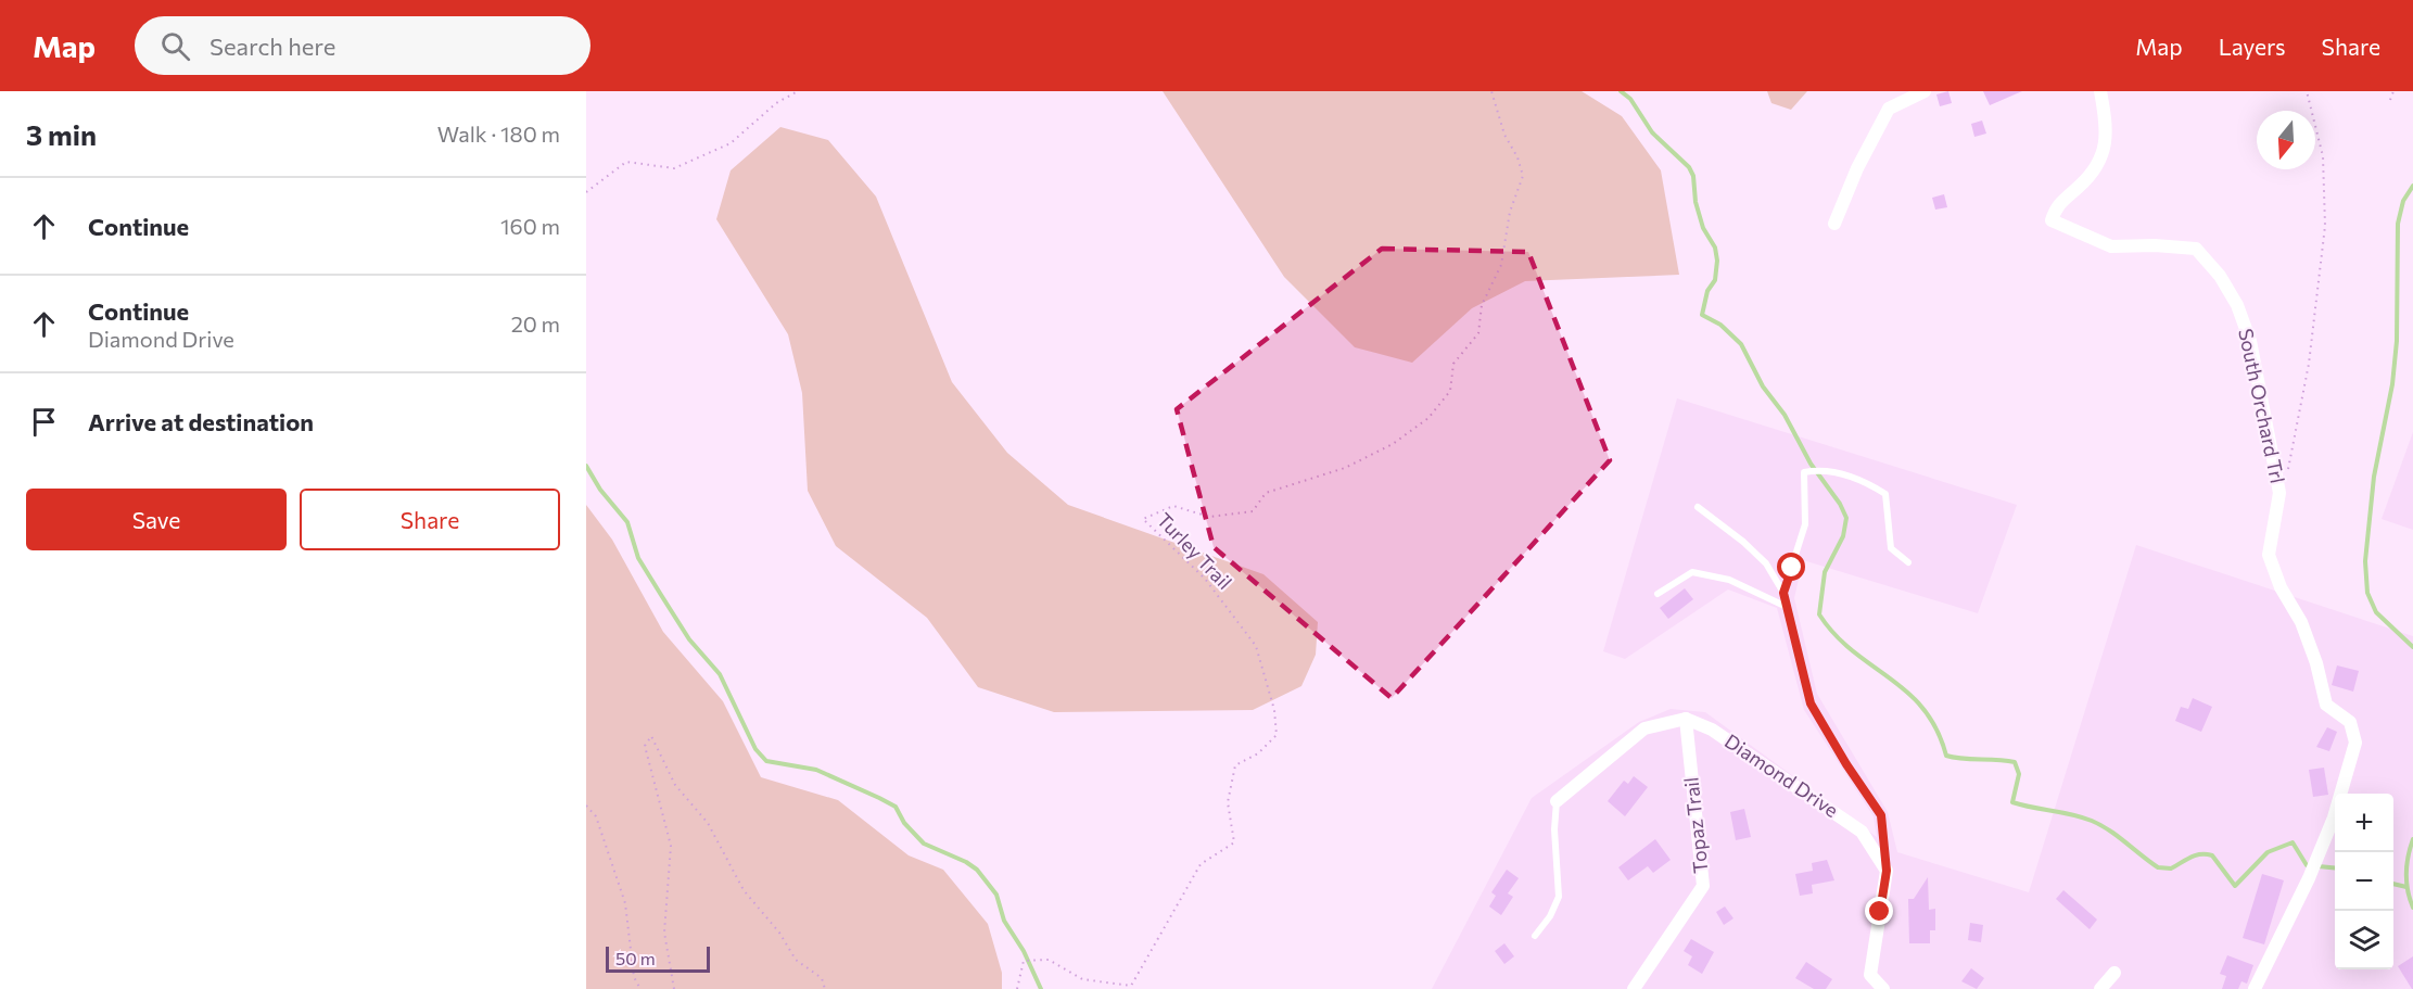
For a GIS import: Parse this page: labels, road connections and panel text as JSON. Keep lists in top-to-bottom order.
{
  "streets": {
    "street": ["South Orchard Trl", "Diamond Drive", "Topaz Trail"],
    "path": ["Turley Trail"]
  },
  "crossings": [
    ["Diamond Drive", "Topaz Trail"]
  ],
  "scale_bar": "50 m",
  "north": "bottom",
  "page": {
    "header": "Map",
    "search": "Search here",
    "nav": ["Map", "Layers", "Share"],
    "heading": ["3 min", "Walk · 180 m"],
    "list": [
      ["Continue", "160 m"],
      ["Continue", "Diamond Drive", "20 m"],
      "Arrive at destination"
    ],
    "buttons": ["Save", "Share"],
    "map_buttons": ["+", "−"],
    "scale": "50 m"
  }
}
